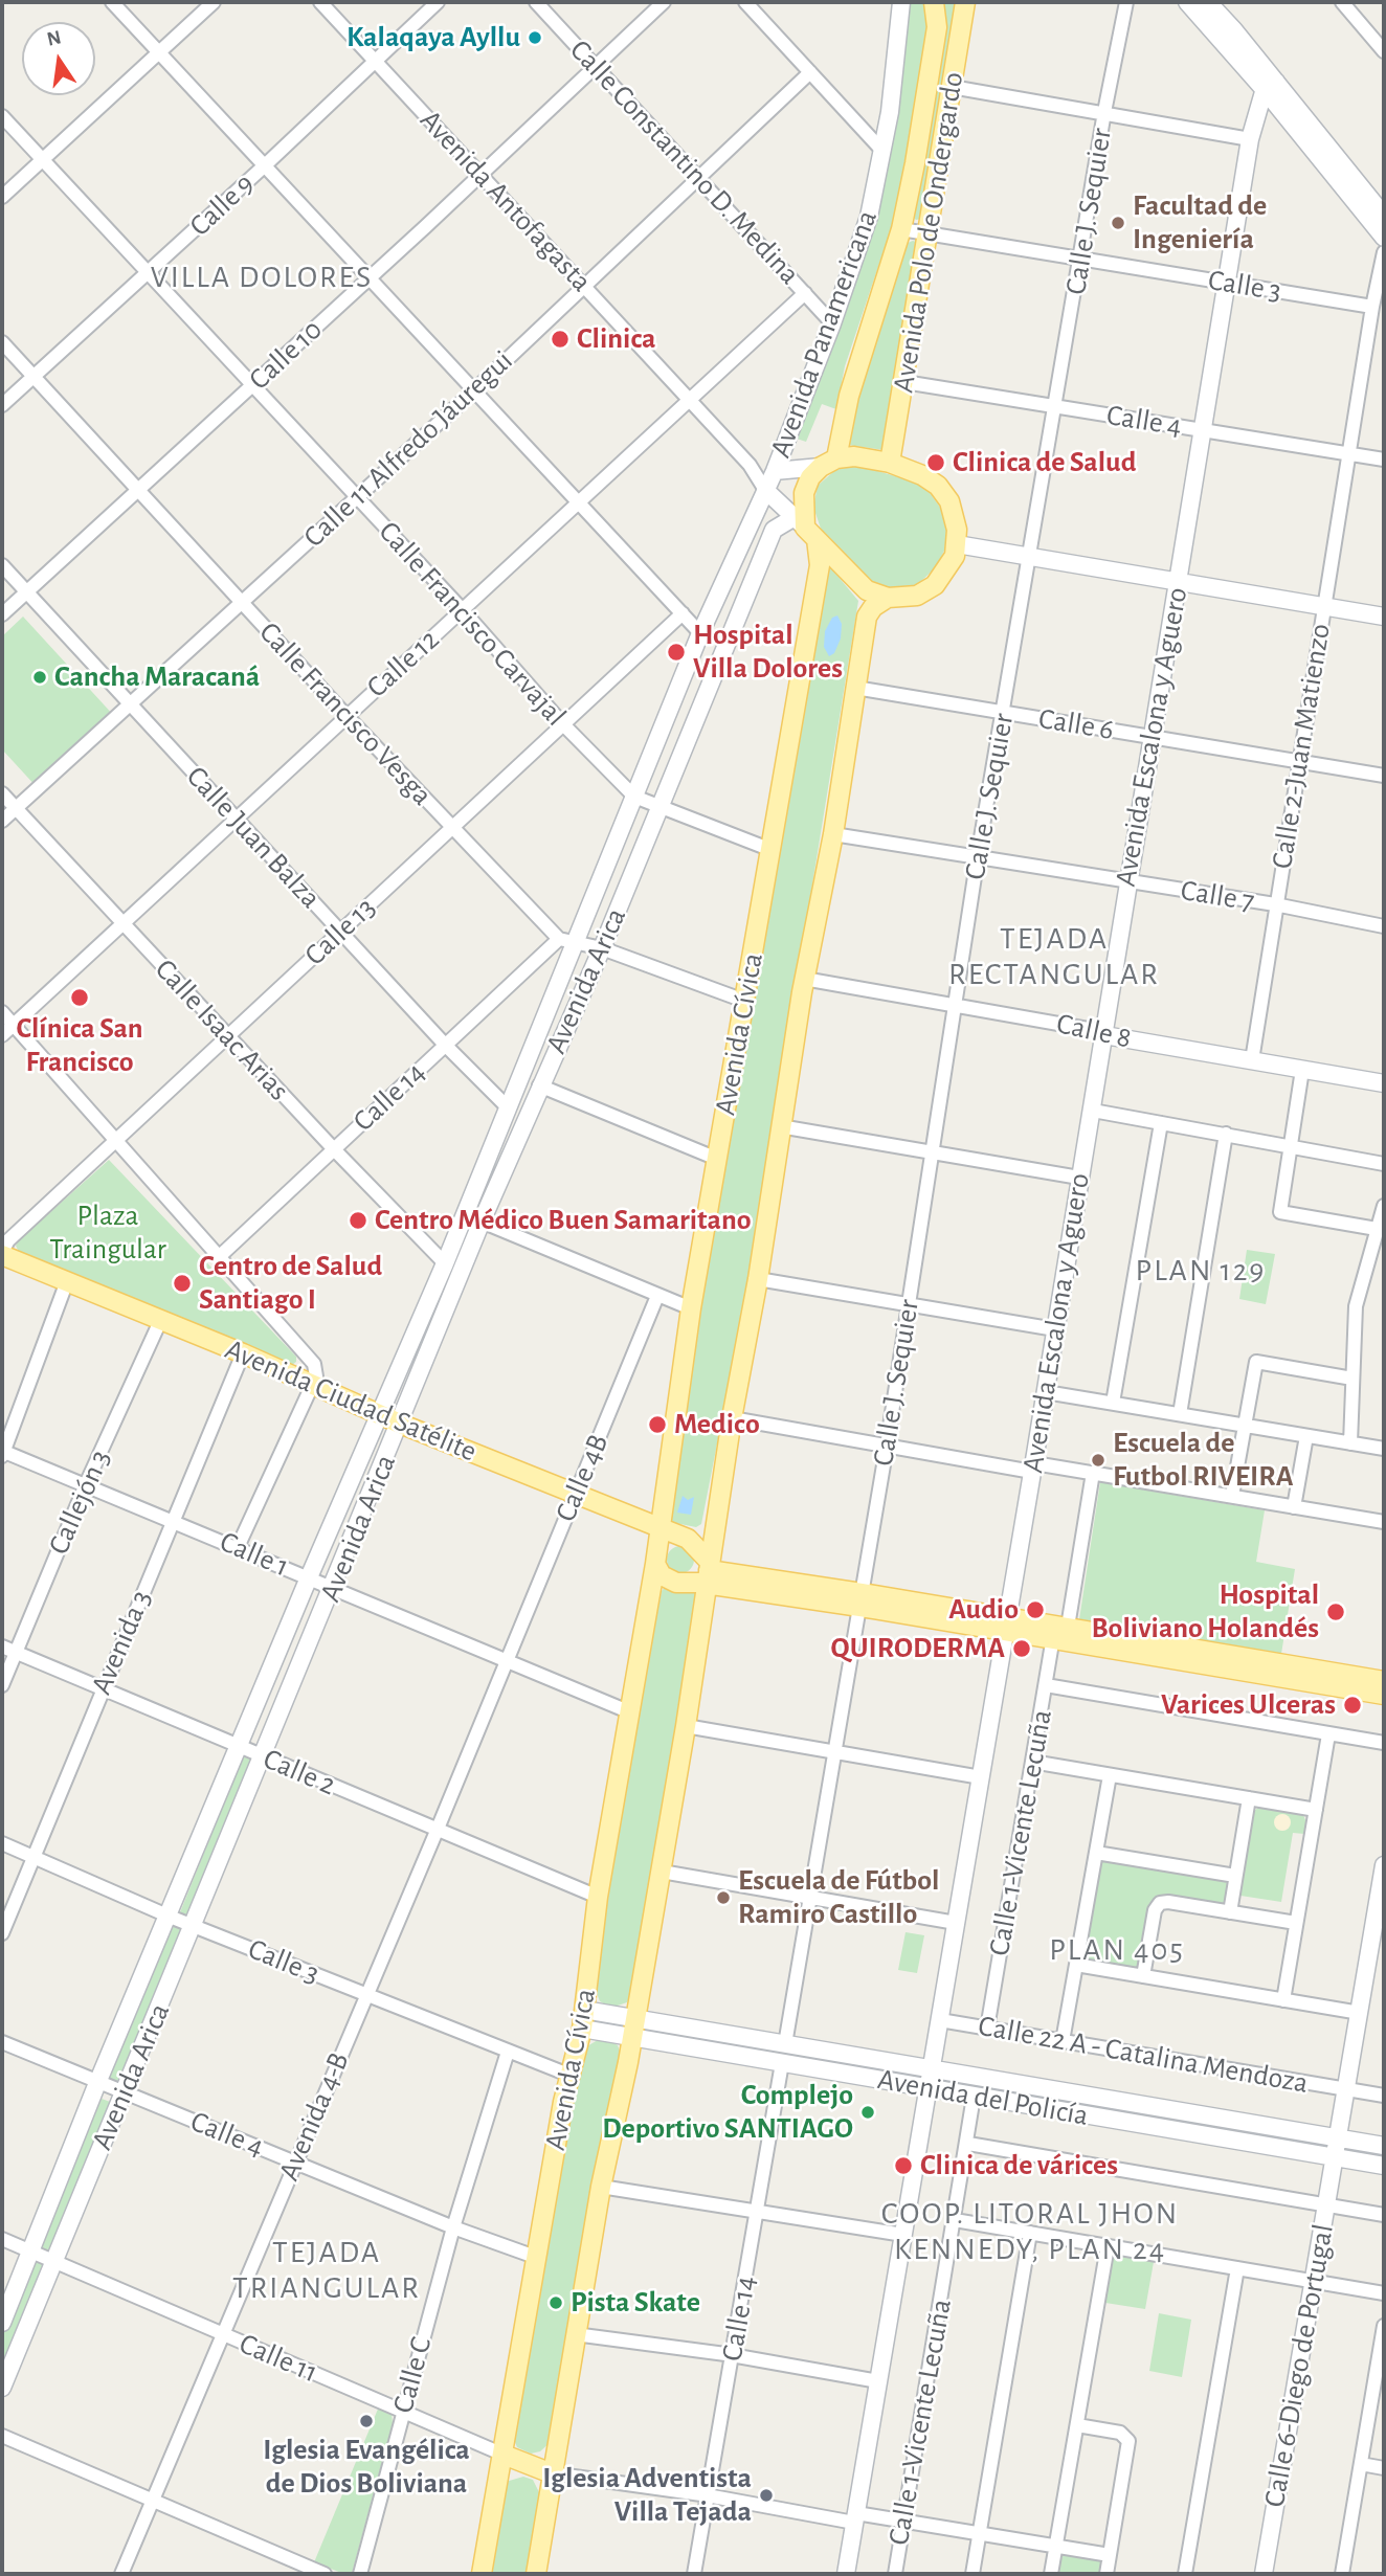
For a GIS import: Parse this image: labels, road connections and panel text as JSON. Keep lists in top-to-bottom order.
{
  "streets": {
    "main road": ["Avenida Polo de Ondergardo", "Avenida Cívica", "Avenida Ciudad Satélite"],
    "street": [
      "Calle Constantino D. Medina",
      "Avenida Antofagasta",
      "Calle 9",
      "Calle J. Sequier",
      "Calle 3",
      "Avenida Panamericana",
      "Calle 10",
      "Calle 4",
      "Calle 11 Alfredo Jáuregui",
      "Calle Francisco Carvajal",
      "Calle 12",
      "Calle Francisco Vesga",
      "Calle 6",
      "Avenida Escalona y Aguero",
      "Calle 2-Juan Matienzo",
      "Calle Juan Balza",
      "Calle 7",
      "Calle 13",
      "Avenida Arica",
      "Calle Isaac Arias",
      "Calle 8",
      "Calle 14",
      "Calle 4B",
      "Callejón 3",
      "Calle 1",
      "Avenida 3",
      "Calle 2",
      "Calle 1-Vicente Lecuña",
      "Calle 22 A - Catalina Mendoza",
      "Avenida del Policía",
      "Avenida 4-B",
      "Calle 11",
      "Calle 6-Diego de Portugal",
      "Calle C"
    ]
  },
  "crossings": [
    ["Calle Constantino D. Medina", "Avenida Panamericana"],
    ["Calle Constantino D. Medina", "Calle 10"],
    ["Calle Constantino D. Medina", "Calle 11 Alfredo Jáuregui"],
    ["Calle Constantino D. Medina", "Calle 12"],
    ["Avenida Antofagasta", "Calle 9"],
    ["Avenida Antofagasta", "Avenida Polo de Ondergardo"],
    ["Avenida Antofagasta", "Avenida Panamericana"],
    ["Avenida Antofagasta", "Calle 10"],
    ["Avenida Antofagasta", "Calle 11 Alfredo Jáuregui"],
    ["Avenida Antofagasta", "Calle 12"],
    ["Avenida Antofagasta", "Avenida Arica"],
    ["Avenida Antofagasta", "Avenida Cívica"],
    ["Calle 9", "Calle Francisco Carvajal"],
    ["Calle 9", "Calle Francisco Vesga"],
    ["Calle J. Sequier", "Calle 3"],
    ["Calle J. Sequier", "Calle 4"],
    ["Calle J. Sequier", "Calle 6"],
    ["Calle J. Sequier", "Calle 7"],
    ["Calle J. Sequier", "Calle 8"],
    ["Avenida Polo de Ondergardo", "Calle 3"],
    ["Avenida Polo de Ondergardo", "Calle 4"],
    ["Avenida Polo de Ondergardo", "Avenida Arica"],
    ["Avenida Polo de Ondergardo", "Avenida Cívica"],
    ["Calle 3", "Avenida Escalona y Aguero"],
    ["Calle 3", "Calle 2-Juan Matienzo"],
    ["Calle 3", "Avenida Arica"],
    ["Calle 3", "Avenida Cívica"],
    ["Calle 3", "Avenida 3"],
    ["Calle 3", "Avenida 4-B"],
    ["Calle 3", "Calle C"],
    ["Avenida Panamericana", "Avenida Arica"],
    ["Calle 10", "Calle Francisco Carvajal"],
    ["Calle 10", "Calle Francisco Vesga"],
    ["Calle 10", "Calle Juan Balza"],
    ["Calle 4", "Avenida Escalona y Aguero"],
    ["Calle 4", "Calle 2-Juan Matienzo"],
    ["Calle 4", "Avenida Arica"],
    ["Calle 4", "Avenida Cívica"],
    ["Calle 4", "Avenida 4-B"],
    ["Calle 4", "Calle C"],
    ["Calle 11 Alfredo Jáuregui", "Calle Francisco Carvajal"],
    ["Calle 11 Alfredo Jáuregui", "Calle Francisco Vesga"],
    ["Calle 11 Alfredo Jáuregui", "Calle Juan Balza"],
    ["Calle 11 Alfredo Jáuregui", "Calle Isaac Arias"],
    ["Calle Francisco Carvajal", "Calle 12"],
    ["Calle Francisco Carvajal", "Calle 13"],
    ["Calle Francisco Carvajal", "Avenida Arica"],
    ["Calle Francisco Carvajal", "Avenida Cívica"],
    ["Calle 12", "Calle Francisco Vesga"],
    ["Calle 12", "Calle Juan Balza"],
    ["Calle 12", "Calle Isaac Arias"],
    ["Calle Francisco Vesga", "Calle 13"],
    ["Calle Francisco Vesga", "Calle 14"],
    ["Calle 6", "Avenida Escalona y Aguero"],
    ["Calle 6", "Calle 2-Juan Matienzo"],
    ["Calle 6", "Avenida Cívica"],
    ["Avenida Escalona y Aguero", "Calle 7"],
    ["Avenida Escalona y Aguero", "Calle 8"],
    ["Avenida Escalona y Aguero", "Calle 22 A - Catalina Mendoza"],
    ["Avenida Escalona y Aguero", "Avenida del Policía"],
    ["Calle 2-Juan Matienzo", "Calle 7"],
    ["Calle 2-Juan Matienzo", "Calle 8"],
    ["Calle Juan Balza", "Calle 13"],
    ["Calle Juan Balza", "Avenida Arica"],
    ["Calle Juan Balza", "Calle 14"],
    ["Calle 7", "Avenida Cívica"],
    ["Calle 13", "Calle Isaac Arias"],
    ["Calle 13", "Avenida Ciudad Satélite"],
    ["Avenida Arica", "Calle Isaac Arias"],
    ["Avenida Arica", "Avenida Cívica"],
    ["Avenida Arica", "Avenida Ciudad Satélite"],
    ["Avenida Arica", "Calle 1"],
    ["Avenida Arica", "Calle 2"],
    ["Avenida Arica", "Calle 11"],
    ["Calle Isaac Arias", "Calle 14"],
    ["Calle 8", "Avenida Cívica"],
    ["Avenida Cívica", "Avenida Ciudad Satélite"],
    ["Avenida Cívica", "Calle 1"],
    ["Avenida Cívica", "Calle 2"],
    ["Avenida Cívica", "Avenida del Policía"],
    ["Avenida Cívica", "Calle 11"],
    ["Calle 14", "Avenida del Policía"],
    ["Avenida Ciudad Satélite", "Calle 4B"],
    ["Avenida Ciudad Satélite", "Callejón 3"],
    ["Avenida Ciudad Satélite", "Avenida 3"],
    ["Calle 4B", "Calle 1"],
    ["Calle 4B", "Avenida 4-B"],
    ["Callejón 3", "Calle 1"],
    ["Callejón 3", "Calle 2"],
    ["Calle 1", "Avenida 3"],
    ["Calle 1", "Avenida 4-B"],
    ["Avenida 3", "Calle 2"],
    ["Calle 2", "Avenida 4-B"],
    ["Calle 1-Vicente Lecuña", "Calle 22 A - Catalina Mendoza"],
    ["Calle 1-Vicente Lecuña", "Avenida del Policía"],
    ["Avenida del Policía", "Calle 6-Diego de Portugal"],
    ["Avenida 4-B", "Calle 11"],
    ["Calle 11", "Calle C"]
  ],
  "districts": [
    "VILLA DOLORES",
    "TEJADA RECTANGULAR",
    "PLAN 129",
    "PLAN 405",
    "COOP. LITORAL JHON KENNEDY, PLAN 24",
    "TEJADA TRIANGULAR"
  ],
  "parks": ["Plaza Traingular"],
  "places": [
    "Kalaqaya Ayllu",
    "Facultad de Ingeniería",
    "Clinica",
    "Clinica de Salud",
    "Hospital Villa Dolores",
    "Cancha Maracaná",
    "Clínica San Francisco",
    "Centro Médico Buen Samaritano",
    "Centro de Salud Santiago I",
    "Medico",
    "Escuela de Futbol RIVEIRA",
    "Audio",
    "Hospital Boliviano Holandés",
    "QUIRODERMA",
    "Varices Ulceras",
    "Escuela de Fútbol Ramiro Castillo",
    "Complejo Deportivo SANTIAGO",
    "Clinica de várices",
    "Pista Skate",
    "Iglesia Evangélica de Dios Boliviana",
    "Iglesia Adventista Villa Tejada"
  ],
  "north": "top"
}
